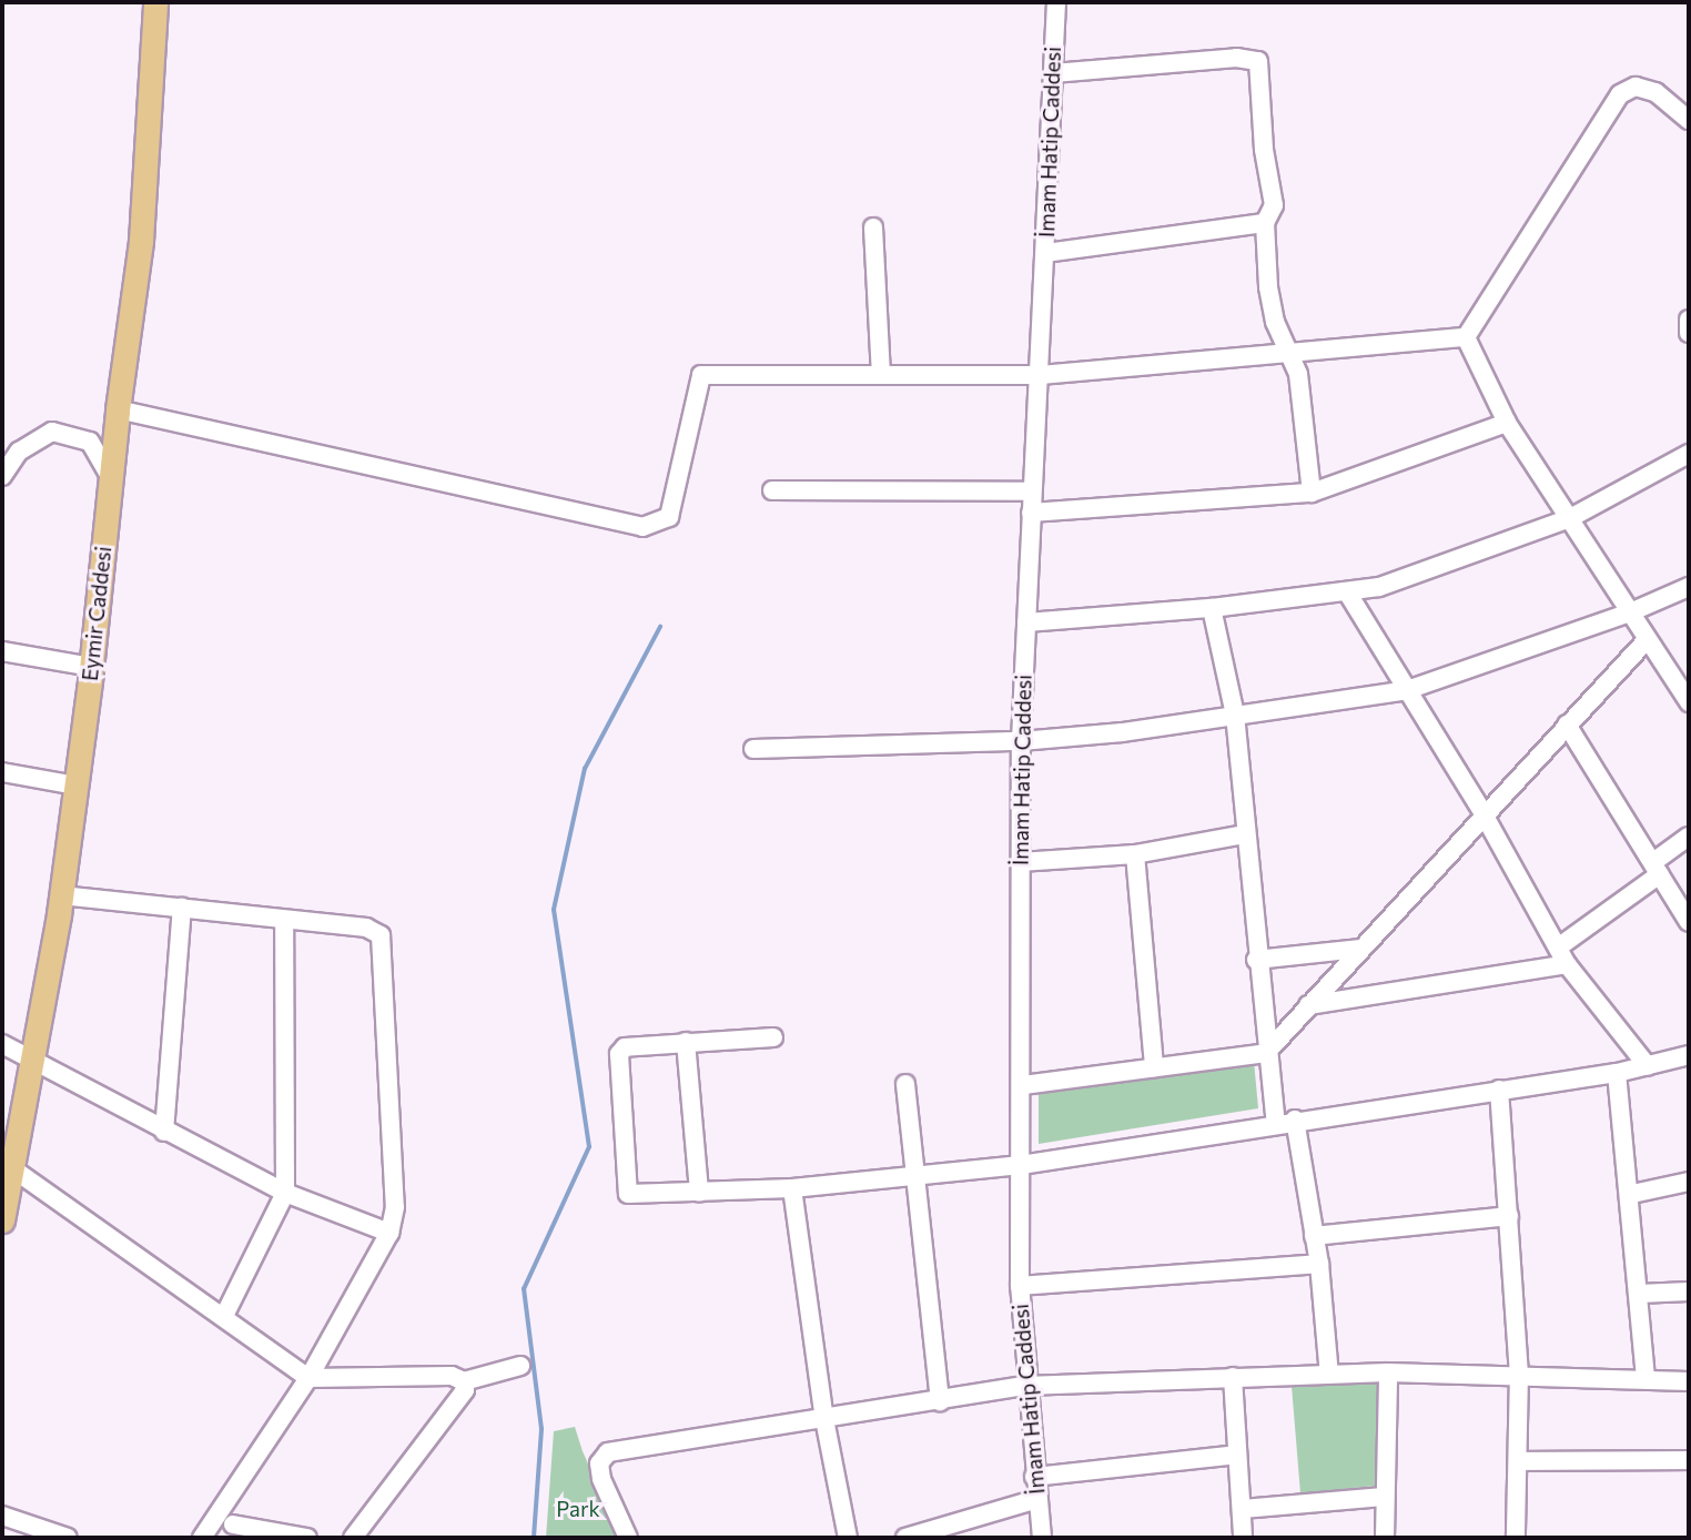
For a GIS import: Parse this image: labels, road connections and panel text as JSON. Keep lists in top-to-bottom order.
{
  "streets": {
    "main road": ["Eymir Caddesi"],
    "street": ["İmam Hatip Caddesi"]
  },
  "parks": ["Park"]
}
